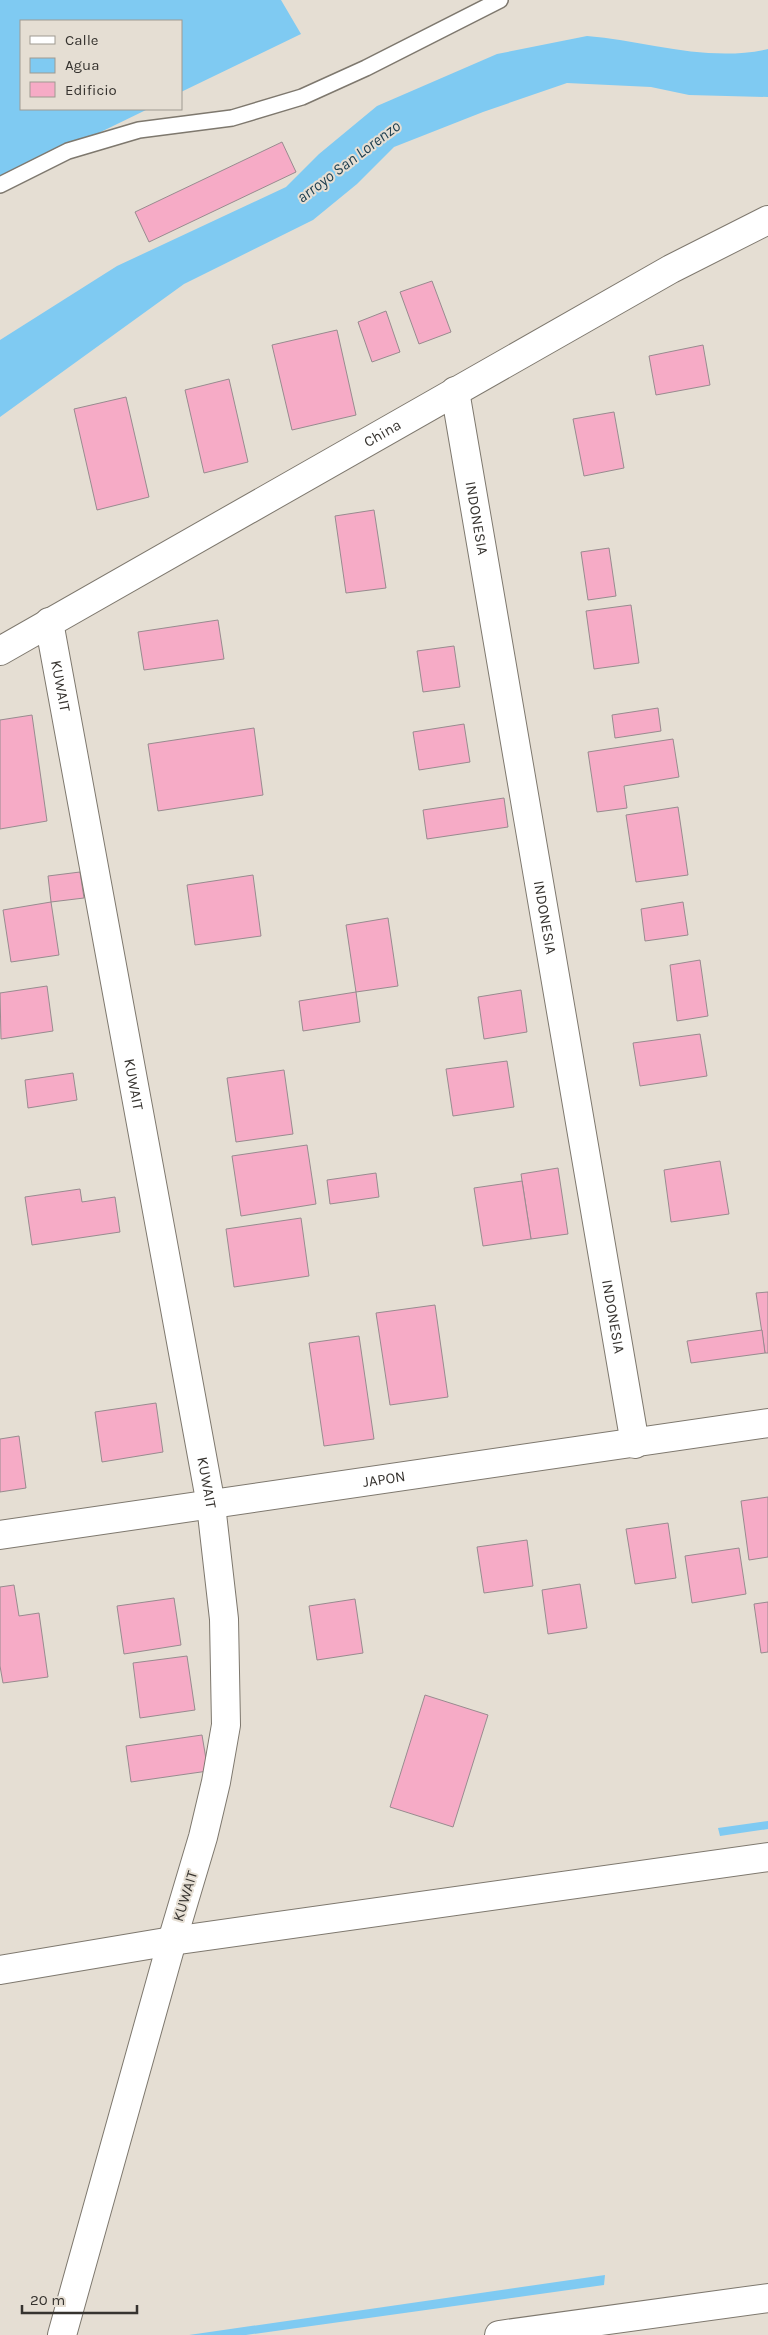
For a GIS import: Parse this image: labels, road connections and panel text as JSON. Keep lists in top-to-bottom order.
{
  "streets": {
    "street": [
      "China",
      "INDONESIA",
      "KUWAIT",
      "JAPON"
    ]
  },
  "crossings": [
    ["China", "INDONESIA"],
    ["China", "KUWAIT"],
    ["INDONESIA", "JAPON"],
    ["KUWAIT", "JAPON"]
  ],
  "water": ["arroyo San Lorenzo"],
  "legend": ["Calle", "Agua", "Edificio"],
  "scale_bar": "20 m"
}
